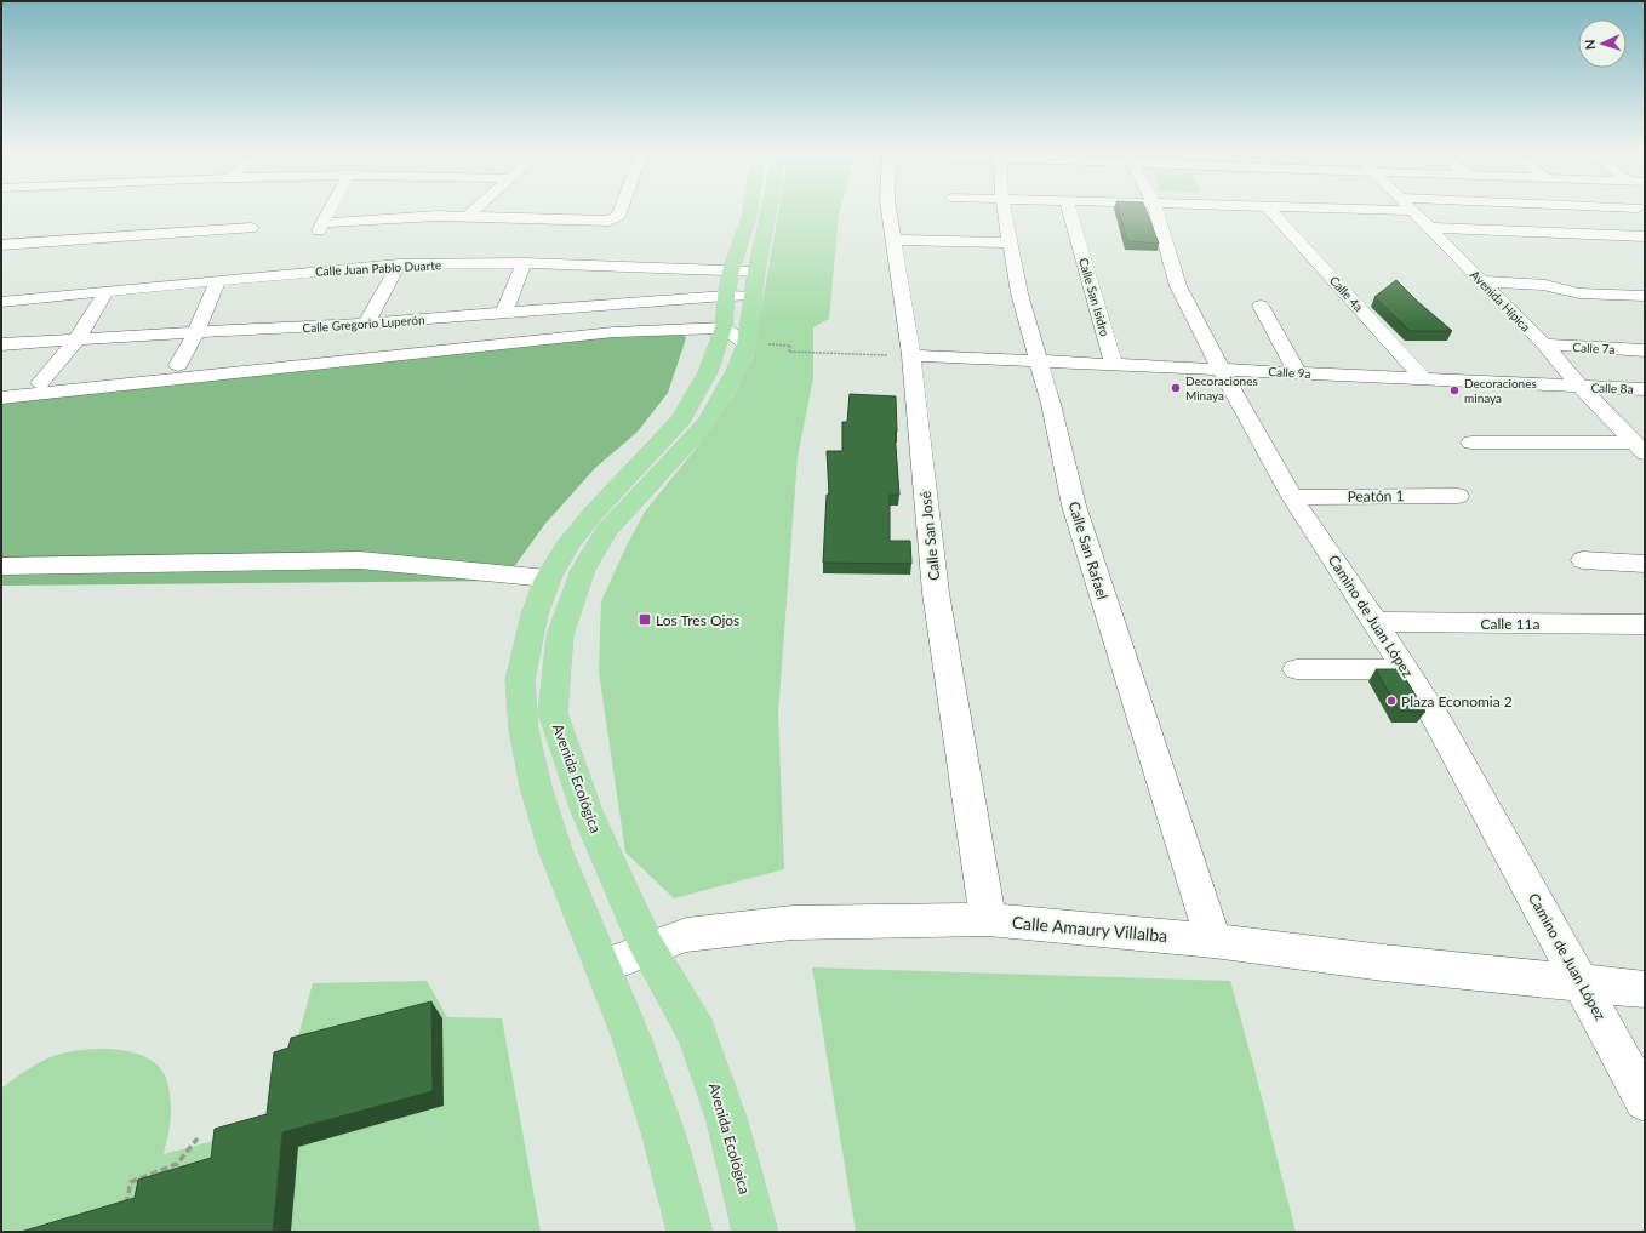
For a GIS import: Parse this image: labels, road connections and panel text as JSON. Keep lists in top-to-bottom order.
{
  "streets": {
    "main road": ["Avenida Ecológica"],
    "street": [
      "Calle Juan Pablo Duarte",
      "Calle 4a",
      "Calle San Isidro",
      "Avenida Hípica",
      "Calle Gregorio Luperón",
      "Calle 7a",
      "Calle 9a",
      "Calle 8a",
      "Peatón 1",
      "Calle San José",
      "Calle San Rafael",
      "Camino de Juan López",
      "Calle 11a",
      "Calle Amaury Villalba"
    ]
  },
  "crossings": [
    ["Calle Juan Pablo Duarte", "Avenida Ecológica"],
    ["Calle 4a", "Calle 9a"],
    ["Calle San Isidro", "Calle 9a"],
    ["Avenida Hípica", "Calle 7a"],
    ["Avenida Hípica", "Calle 9a"],
    ["Avenida Hípica", "Calle 8a"],
    ["Calle Gregorio Luperón", "Avenida Ecológica"],
    ["Calle 9a", "Calle 8a"],
    ["Calle 9a", "Calle San José"],
    ["Calle 9a", "Calle San Rafael"],
    ["Calle 9a", "Camino de Juan López"],
    ["Peatón 1", "Camino de Juan López"],
    ["Calle San José", "Calle Amaury Villalba"],
    ["Calle San Rafael", "Calle Amaury Villalba"],
    ["Camino de Juan López", "Calle 11a"],
    ["Camino de Juan López", "Calle Amaury Villalba"],
    ["Avenida Ecológica", "Calle Amaury Villalba"]
  ],
  "places": {
    "other": ["Decoraciones Minaya", "Decoraciones minaya", "Plaza Economia 2"],
    "transit": ["Los Tres Ojos"]
  },
  "north": "left"
}
